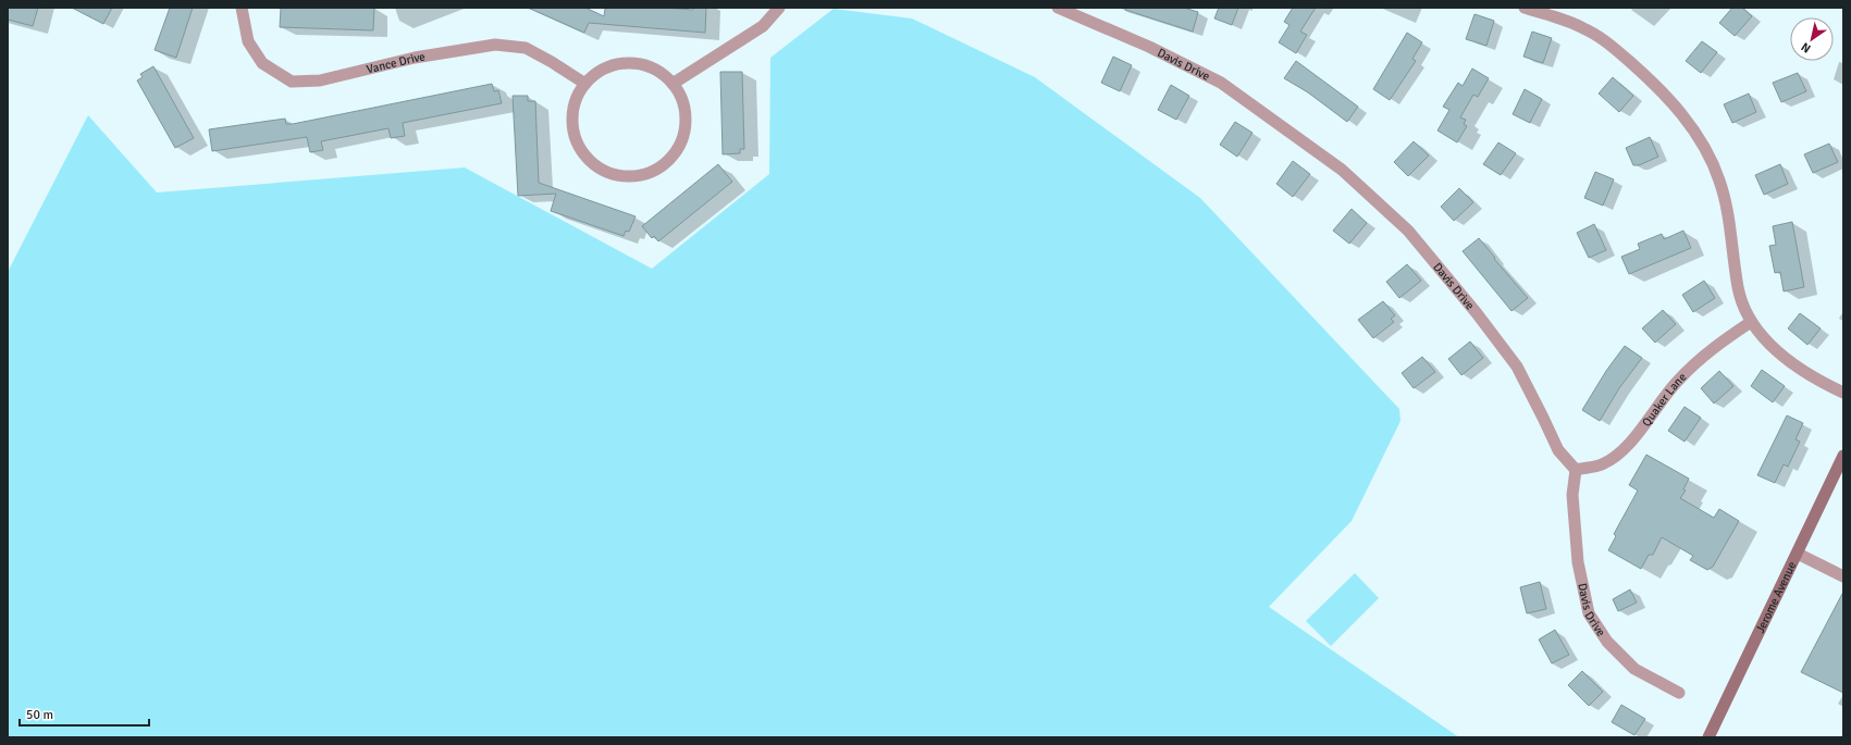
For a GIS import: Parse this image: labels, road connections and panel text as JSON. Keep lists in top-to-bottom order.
{
  "streets": {
    "main road": ["Jerome Avenue"],
    "street": ["Vance Drive", "Davis Drive", "Quaker Lane"]
  },
  "crossings": [
    ["Davis Drive", "Quaker Lane"]
  ],
  "scale_bar": "50 m",
  "north": "bottom left"
}
